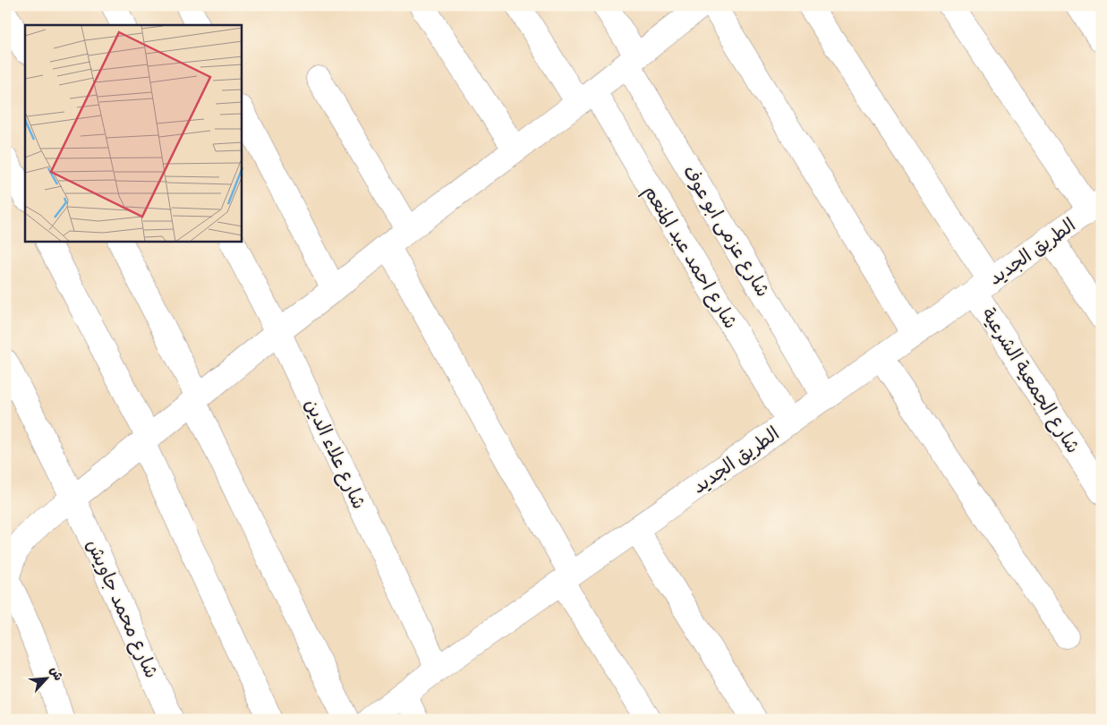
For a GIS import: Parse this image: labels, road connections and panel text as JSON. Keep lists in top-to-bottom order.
{
  "streets": {
    "street": [
      "شارع عزمى ابو عوف",
      "الطريق الجديد",
      "شارع احمد عبد المنعم",
      "شارع الجمعية الشرعية",
      "شارع علاء الدين",
      "شارع محمد جاويش"
    ]
  },
  "crossings": [
    ["شارع عزمى ابو عوف", "الطريق الجديد"],
    ["الطريق الجديد", "شارع احمد عبد المنعم"],
    ["الطريق الجديد", "شارع الجمعية الشرعية"],
    ["الطريق الجديد", "شارع علاء الدين"]
  ],
  "north": "top right"
}
